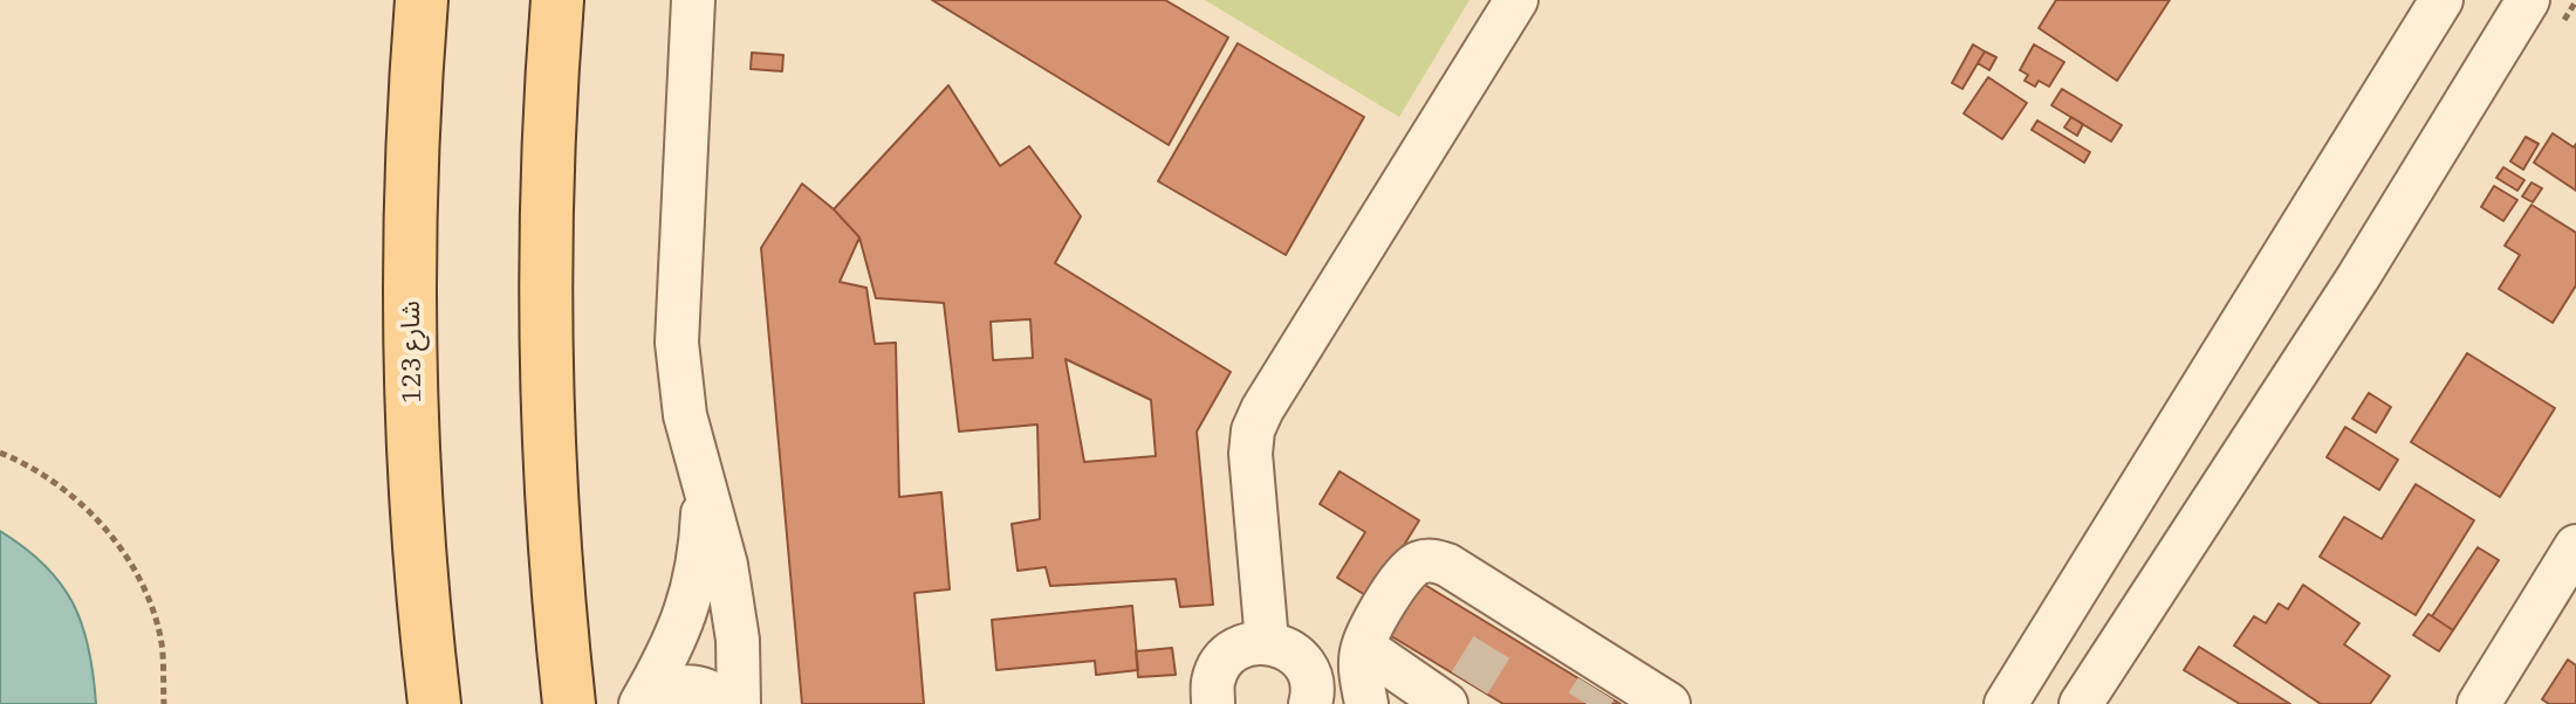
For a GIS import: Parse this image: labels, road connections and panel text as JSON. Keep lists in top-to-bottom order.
{
  "streets": {
    "main road": ["شارع 123"]
  }
}
